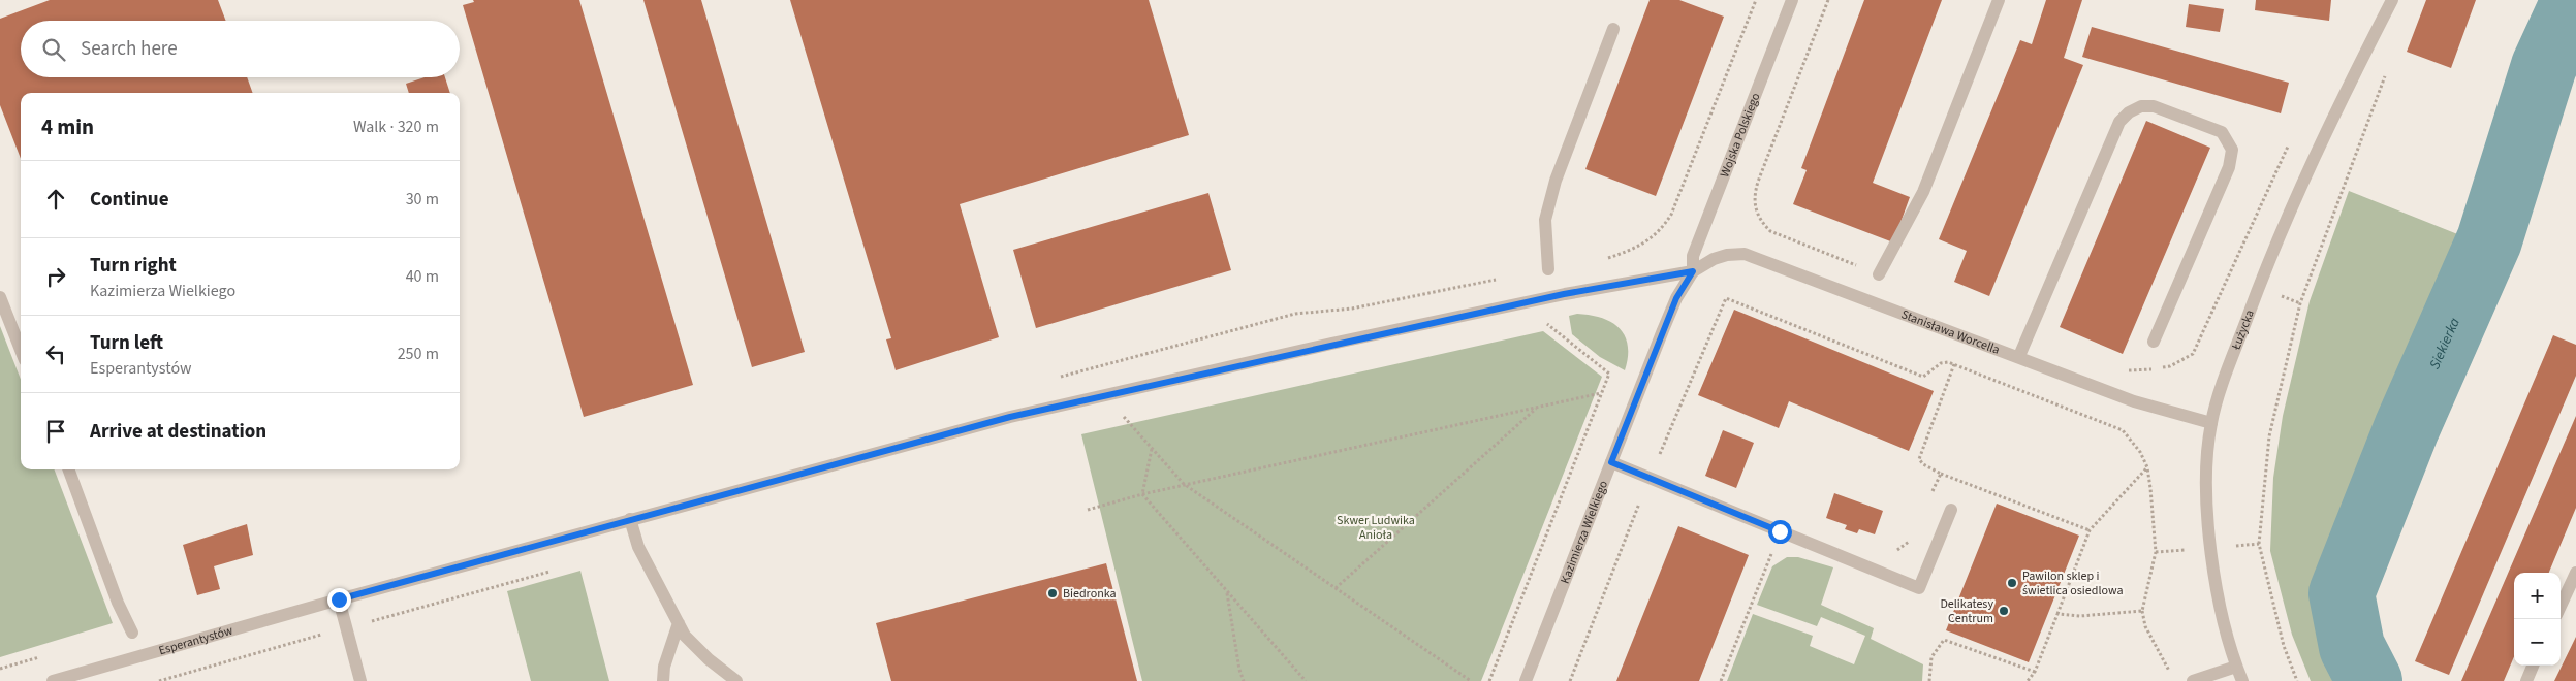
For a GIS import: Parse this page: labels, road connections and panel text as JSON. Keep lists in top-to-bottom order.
{
  "streets": {
    "street": [
      "Wojska Polskiego",
      "Łużycka",
      "Stanisława Worcella",
      "Kazimierza Wielkiego",
      "Esperantystów"
    ]
  },
  "crossings": [
    ["Wojska Polskiego", "Stanisława Worcella"],
    ["Wojska Polskiego", "Kazimierza Wielkiego"],
    ["Wojska Polskiego", "Esperantystów"],
    ["Łużycka", "Stanisława Worcella"],
    ["Stanisława Worcella", "Kazimierza Wielkiego"],
    ["Stanisława Worcella", "Esperantystów"],
    ["Kazimierza Wielkiego", "Esperantystów"]
  ],
  "water": ["Siekierka"],
  "parks": ["Skwer Ludwika Anioła"],
  "places": ["Pawilon sklep i świetlica osiedlowa", "Biedronka", "Delikatesy Centrum"],
  "page": {
    "search": "Search here",
    "heading": ["4 min", "Walk · 320 m"],
    "list": [
      ["Continue", "30 m"],
      ["Turn right", "Kazimierza Wielkiego", "40 m"],
      ["Turn left", "Esperantystów", "250 m"],
      "Arrive at destination"
    ],
    "map_buttons": ["+", "−"]
  }
}
